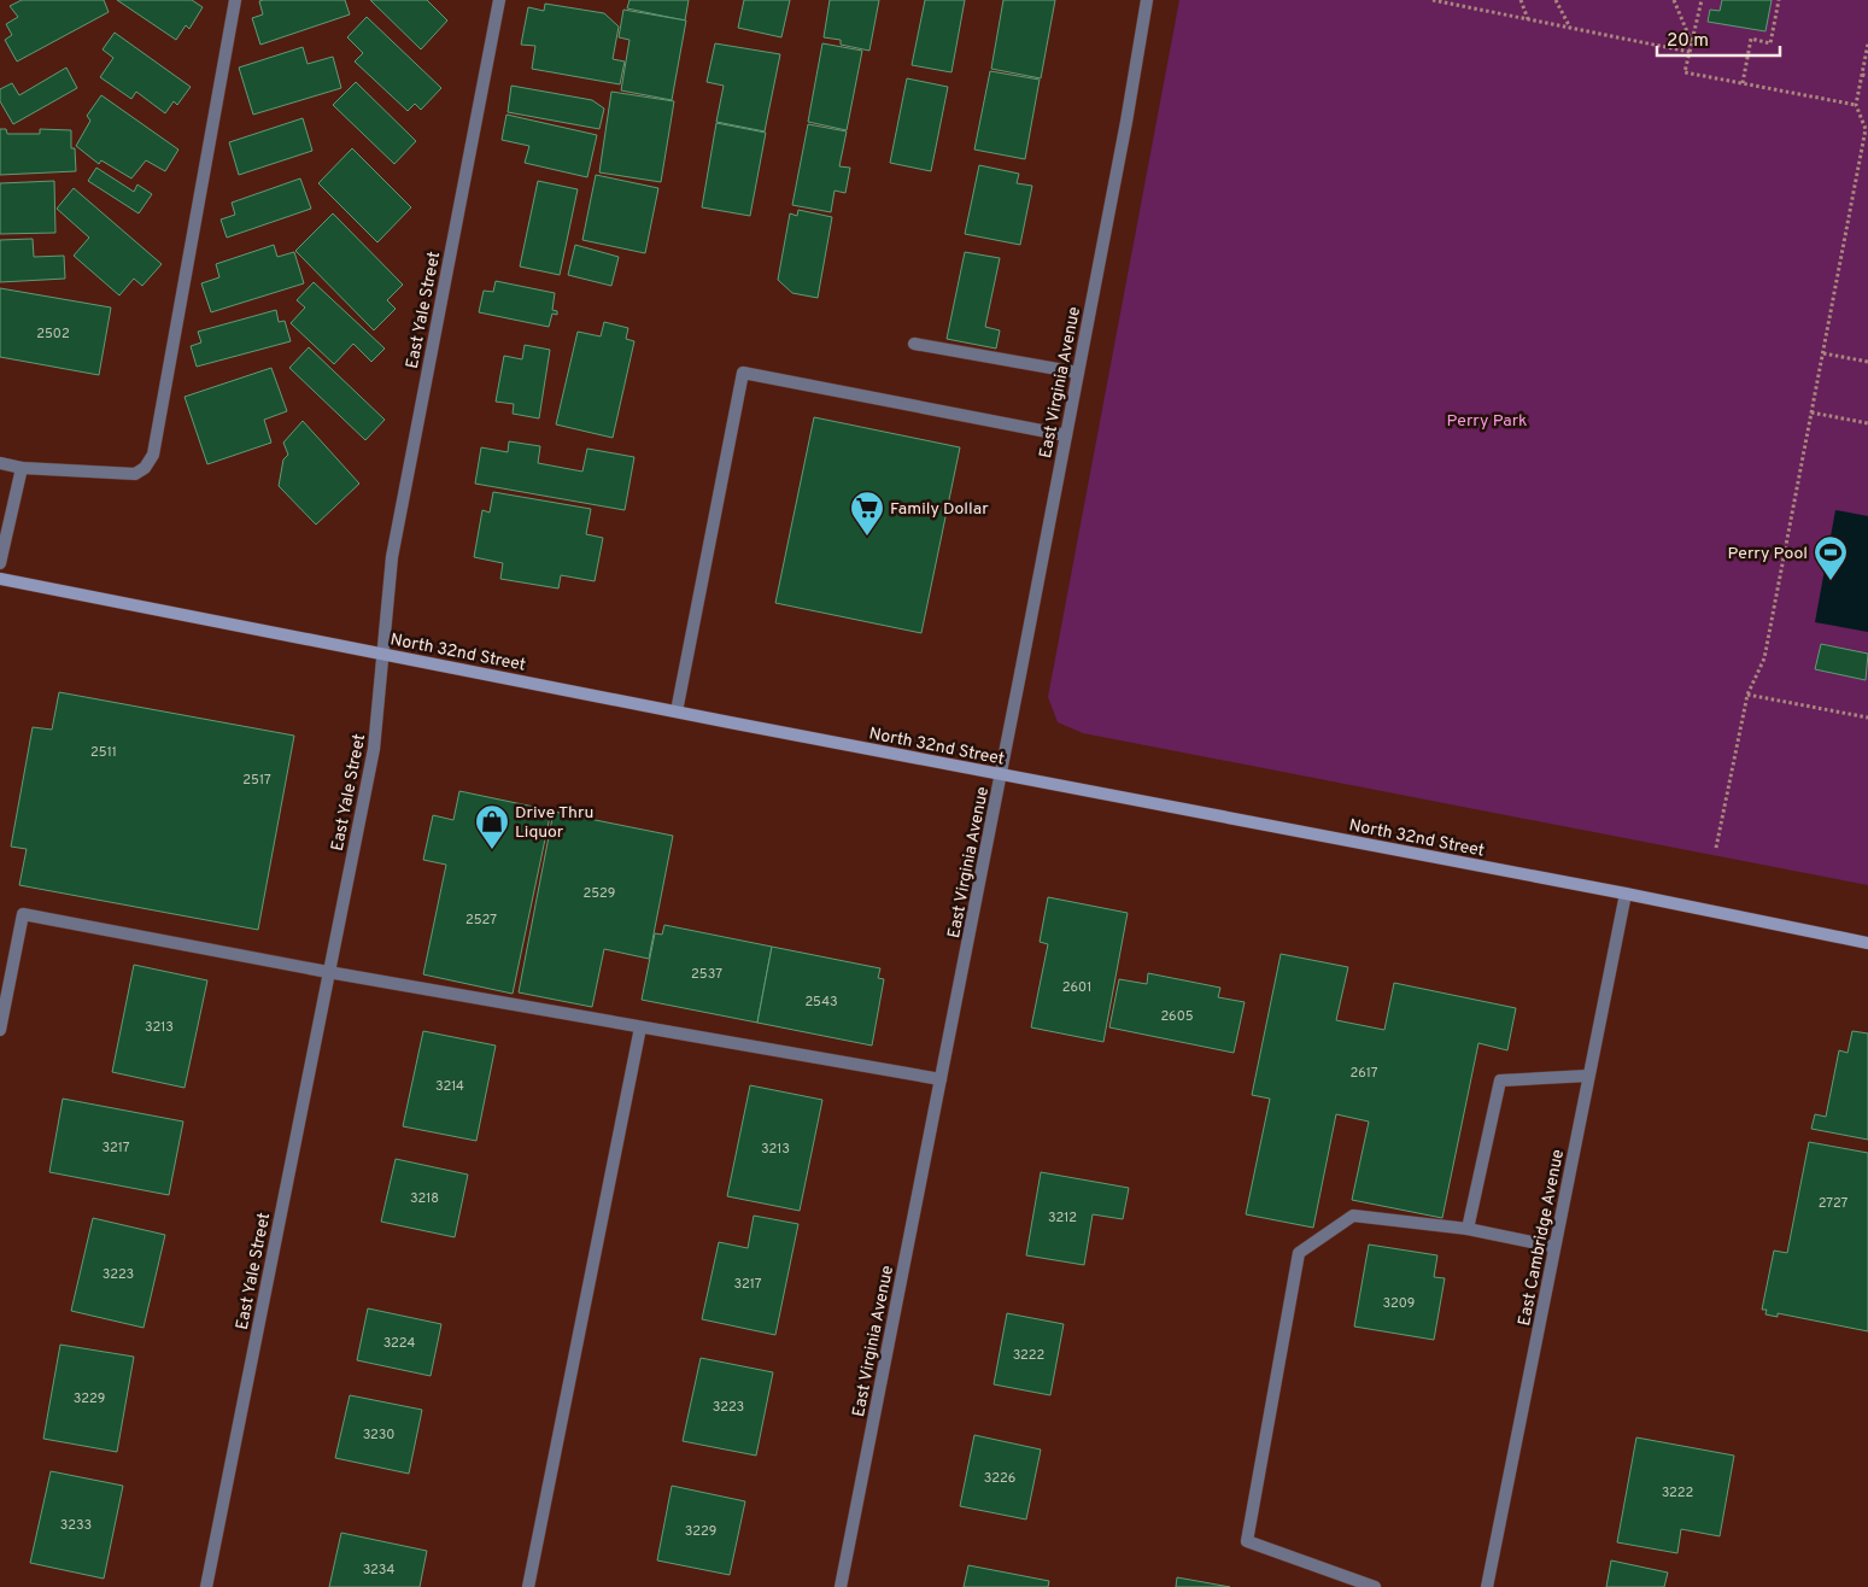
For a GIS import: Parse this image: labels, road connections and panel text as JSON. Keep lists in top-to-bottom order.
{
  "streets": {
    "main road": ["North 32nd Street"],
    "street": ["East Yale Street", "East Virginia Avenue", "East Cambridge Avenue"]
  },
  "crossings": [
    ["East Yale Street", "North 32nd Street"],
    ["East Virginia Avenue", "North 32nd Street"],
    ["North 32nd Street", "East Cambridge Avenue"]
  ],
  "parks": ["Perry Park"],
  "places": {
    "supermarket": ["Family Dollar"],
    "sports": ["Perry Pool"],
    "shop": ["Drive Thru Liquor"]
  },
  "house_numbers": [
    "2502",
    "2511",
    "2517",
    "2529",
    "2527",
    "2537",
    "2601",
    "2543",
    "2605",
    "3213",
    "2617",
    "3214",
    "3217",
    "3213",
    "3218",
    "2727",
    "3212",
    "3223",
    "3217",
    "3209",
    "3224",
    "3222",
    "3229",
    "3223",
    "3230",
    "3226",
    "3222",
    "3233",
    "3229",
    "3234"
  ],
  "scale_bar": "20 m"
}
